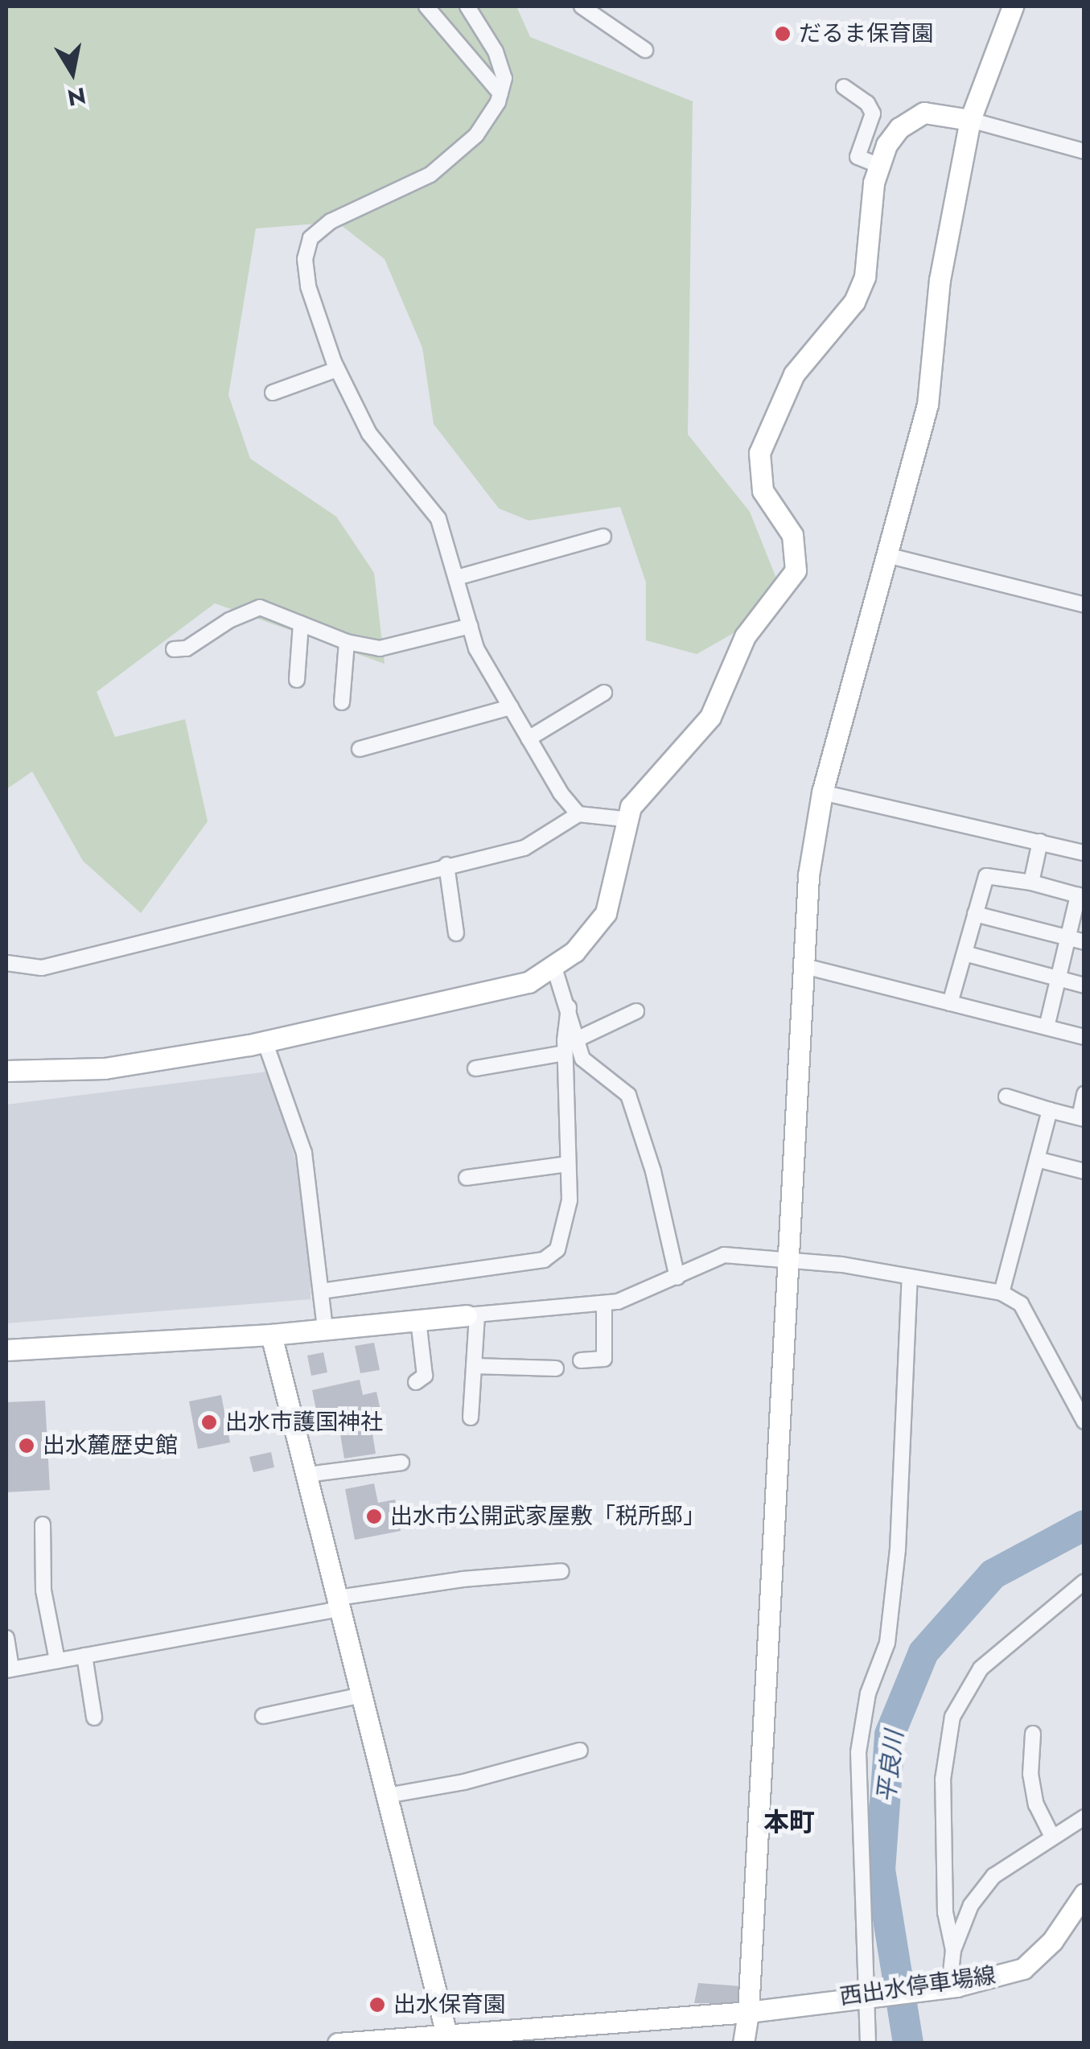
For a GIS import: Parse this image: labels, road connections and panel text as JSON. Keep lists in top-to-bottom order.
{
  "streets": {
    "street": ["西出水停車場線"]
  },
  "districts": ["本町"],
  "water": ["平良川"],
  "places": [
    "だるま保育園",
    "出水市護国神社",
    "出水麓歴史館",
    "出水市公開武家屋敷「税所邸」",
    "出水保育園"
  ],
  "north": "bottom"
}
